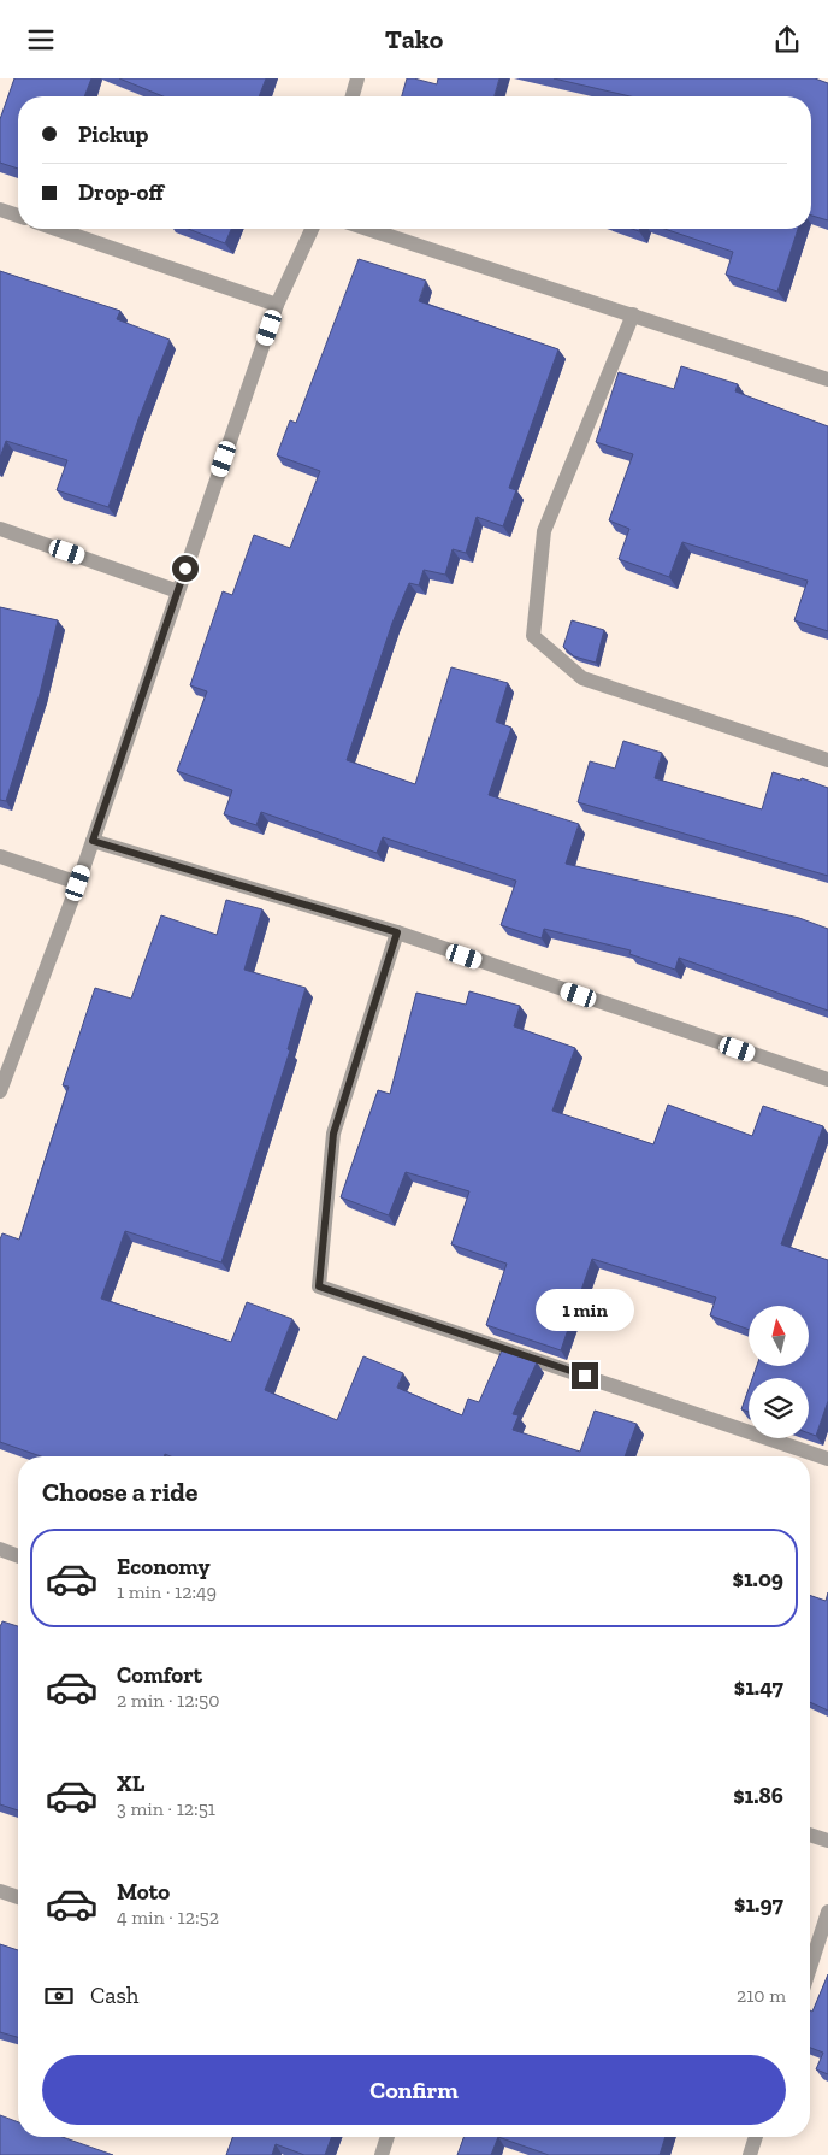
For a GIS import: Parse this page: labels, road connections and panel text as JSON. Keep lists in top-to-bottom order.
{
  "north": "top",
  "page": {
    "header": "Tako",
    "banner": ["Pickup", "Drop-off"],
    "bubble": "1 min",
    "heading": "Choose a ride",
    "list": [
      {
        "name": "Economy",
        "note": "1 min · 12:49",
        "value": "$1.09"
      },
      {
        "name": "Comfort",
        "note": "2 min · 12:50",
        "value": "$1.47"
      },
      {
        "name": "XL",
        "note": "3 min · 12:51",
        "value": "$1.86"
      },
      {
        "name": "Moto",
        "note": "4 min · 12:52",
        "value": "$1.97"
      }
    ],
    "pay": ["Cash", "210 m"],
    "buttons": "Confirm"
  }
}
